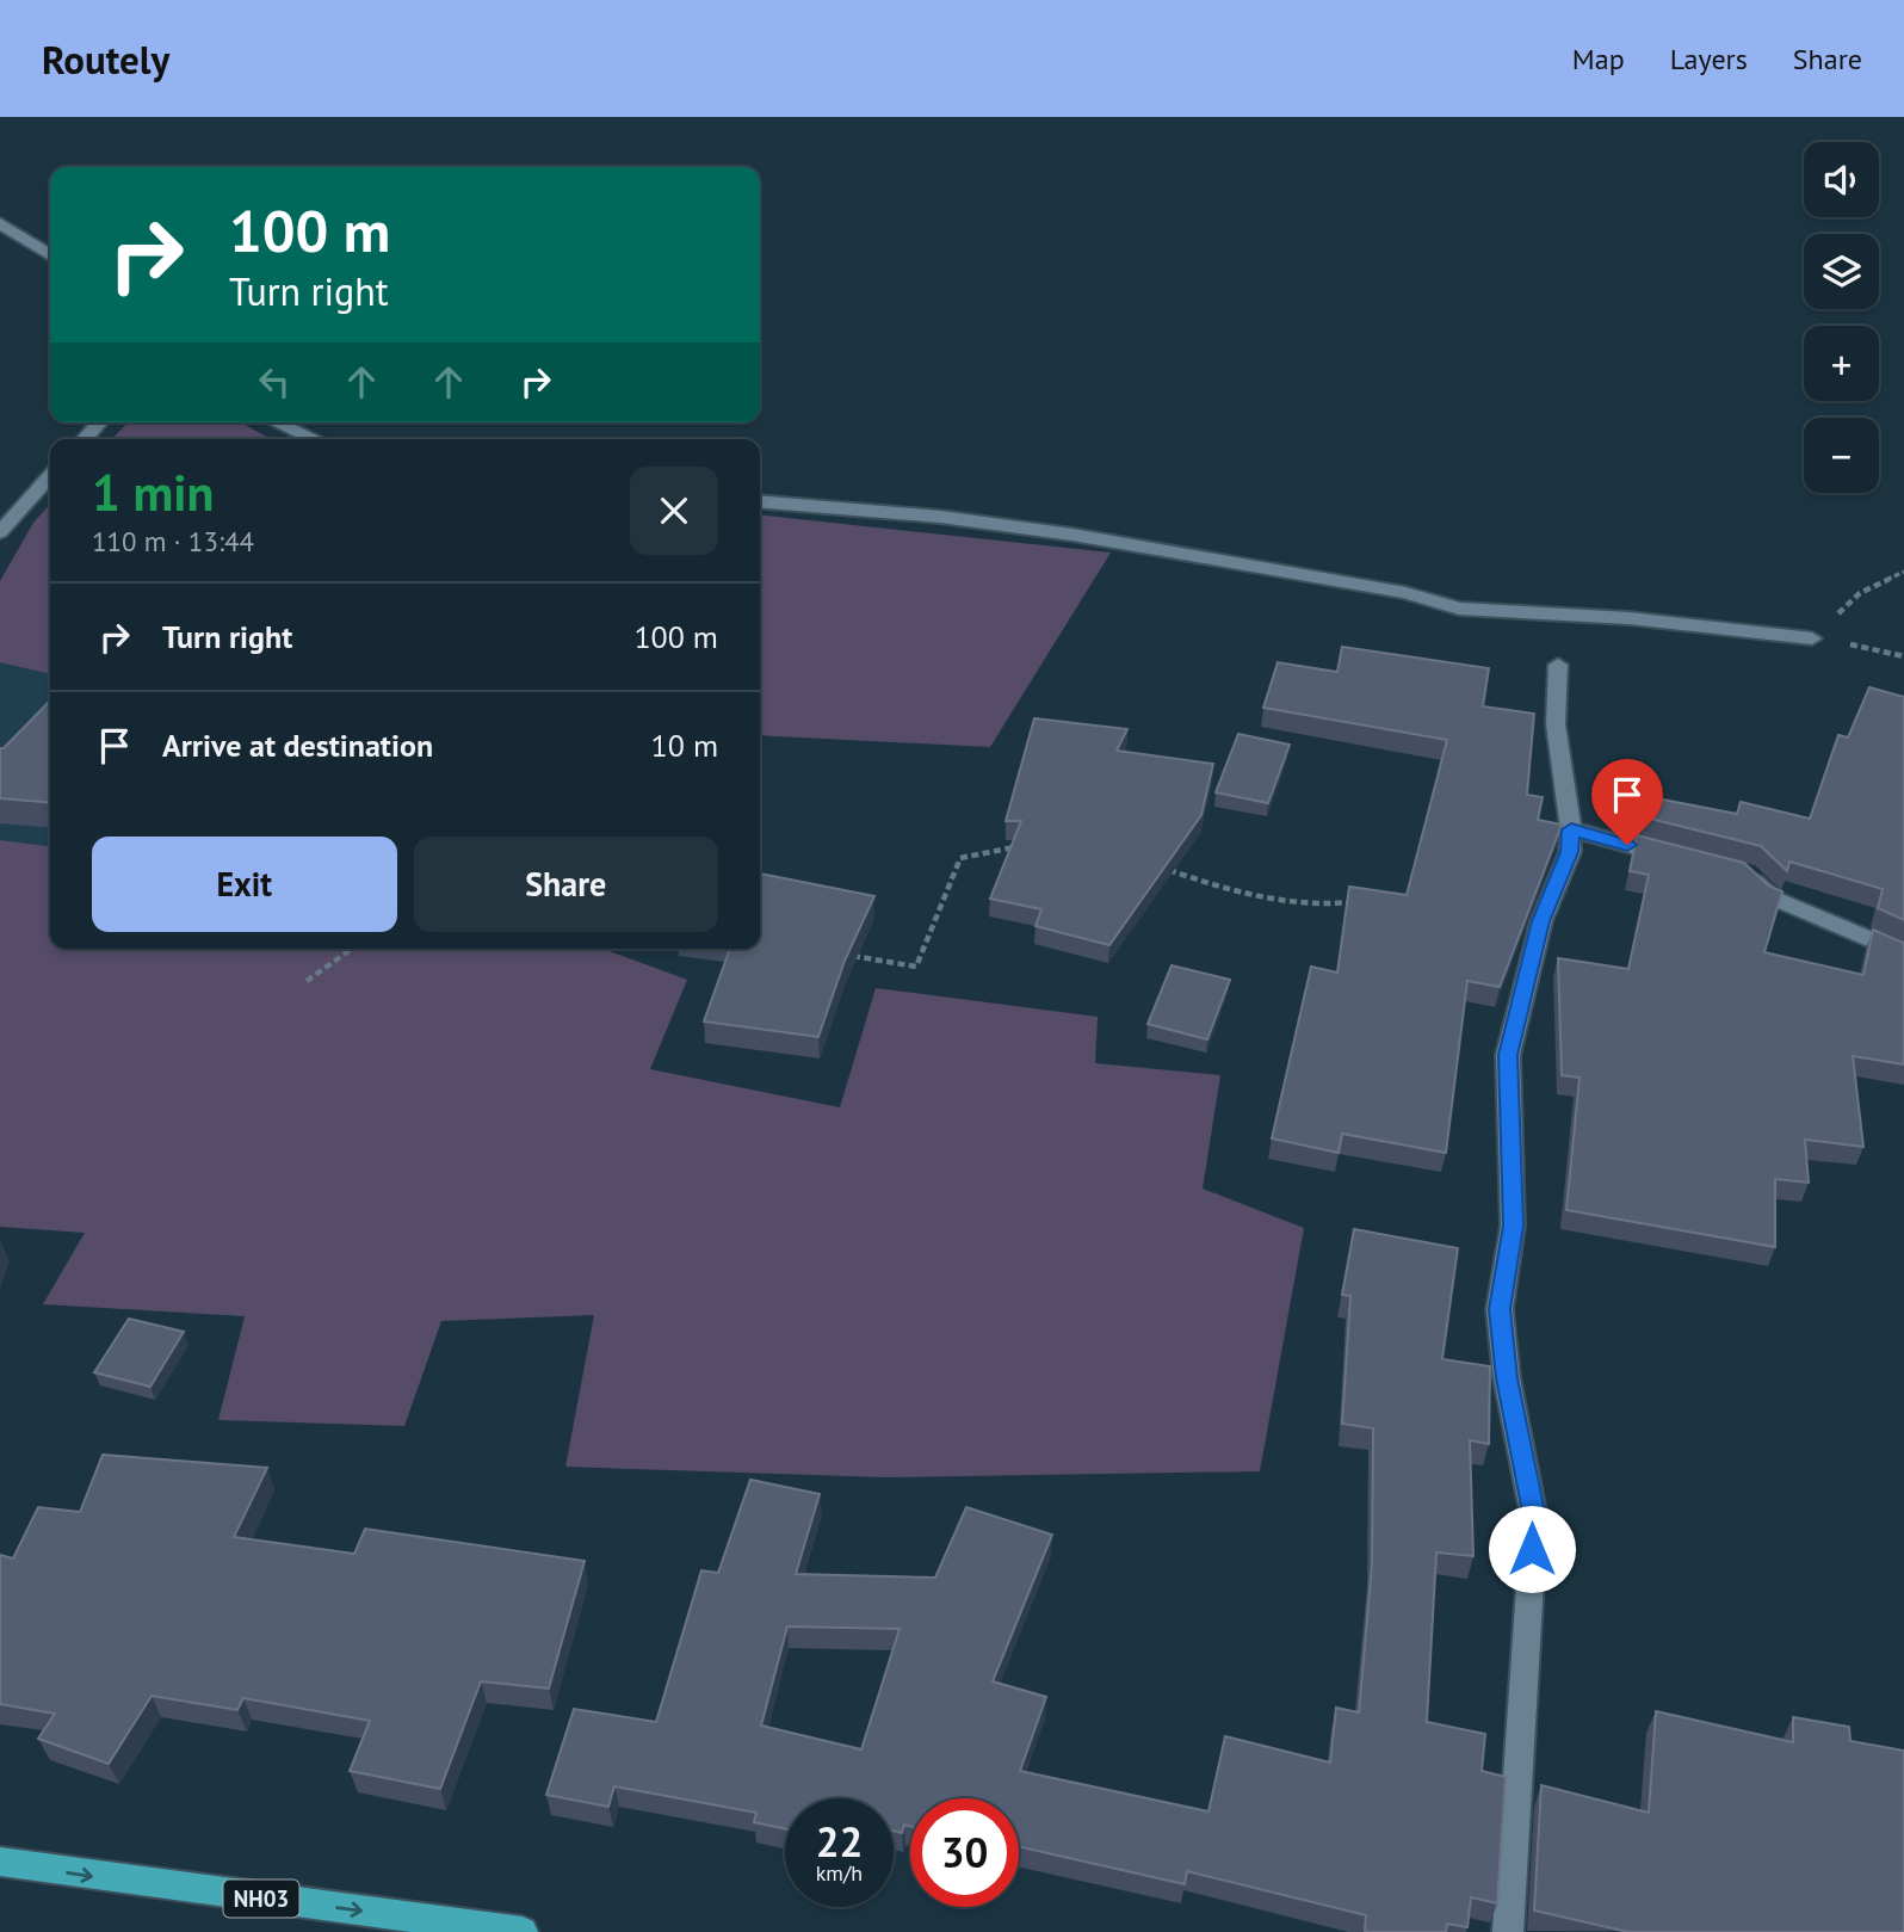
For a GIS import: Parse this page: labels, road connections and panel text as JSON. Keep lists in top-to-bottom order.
{
  "streets": {
    "highway": ["NH03"]
  },
  "page": {
    "header": "Routely",
    "nav": ["Map", "Layers", "Share"],
    "map_buttons": ["+", "−"],
    "turn": ["100 m", "Turn right"],
    "heading": ["1 min", "110 m · 13:44"],
    "list": [
      {
        "name": "Turn right",
        "value": "100 m"
      },
      {
        "name": "Arrive at destination",
        "value": "10 m"
      }
    ],
    "buttons": ["Exit", "Share"],
    "speed": "22 km/h",
    "limit": "30"
  }
}
